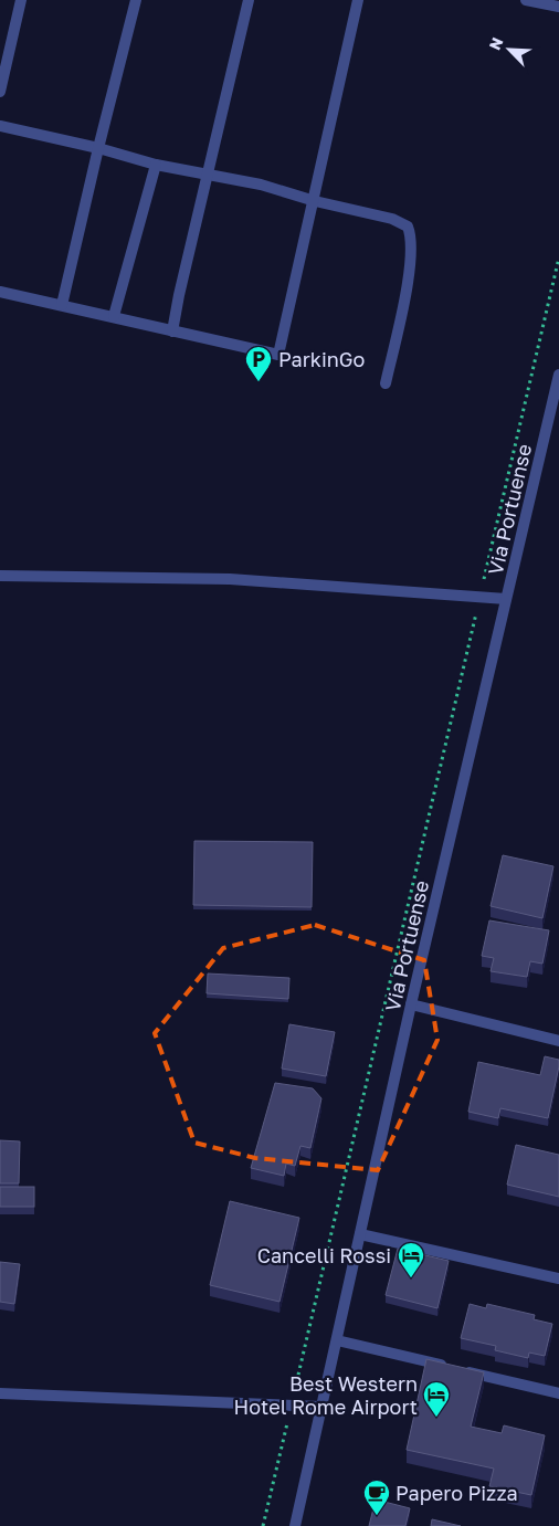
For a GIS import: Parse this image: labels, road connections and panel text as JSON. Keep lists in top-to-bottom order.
{
  "streets": {
    "street": ["Via Portuense"]
  },
  "places": {
    "parking": ["ParkinGo"],
    "hotel": ["Cancelli Rossi", "Best Western Hotel Rome Airport"],
    "cafe": ["Papero Pizza"]
  },
  "north": "top left"
}
